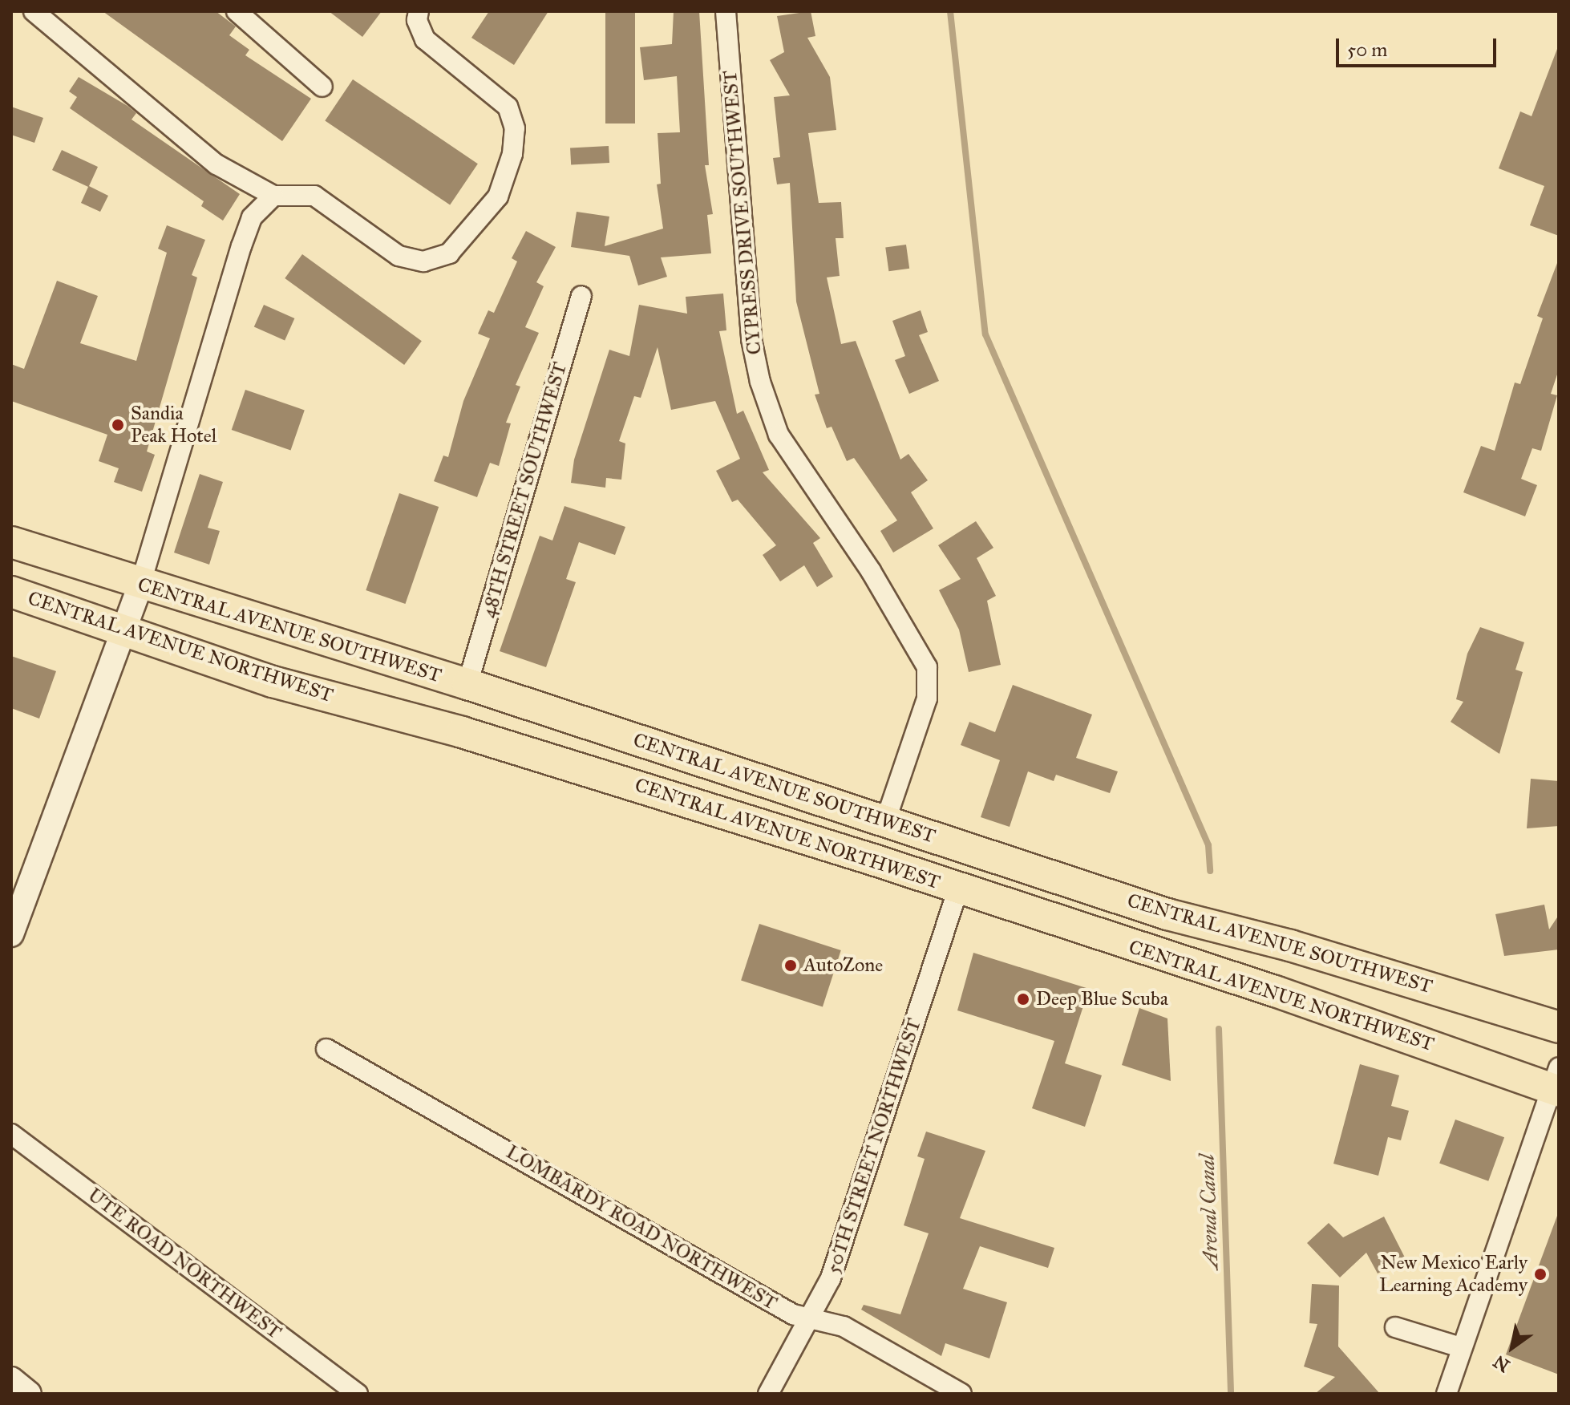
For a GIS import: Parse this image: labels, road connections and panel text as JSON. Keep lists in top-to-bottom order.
{
  "streets": {
    "main road": ["CENTRAL AVENUE SOUTHWEST", "CENTRAL AVENUE NORTHWEST"],
    "street": [
      "CYPRESS DRIVE SOUTHWEST",
      "48TH STREET SOUTHWEST",
      "50TH STREET NORTHWEST",
      "LOMBARDY ROAD NORTHWEST",
      "UTE ROAD NORTHWEST"
    ]
  },
  "crossings": [
    ["CYPRESS DRIVE SOUTHWEST", "CENTRAL AVENUE SOUTHWEST"],
    ["48TH STREET SOUTHWEST", "CENTRAL AVENUE SOUTHWEST"],
    ["CENTRAL AVENUE NORTHWEST", "50TH STREET NORTHWEST"],
    ["50TH STREET NORTHWEST", "LOMBARDY ROAD NORTHWEST"]
  ],
  "water": ["Arenal Canal"],
  "places": [
    "Sandia Peak Hotel",
    "AutoZone",
    "Deep Blue Scuba",
    "New Mexico Early Learning Academy"
  ],
  "scale_bar": "50 m",
  "north": "bottom left"
}
